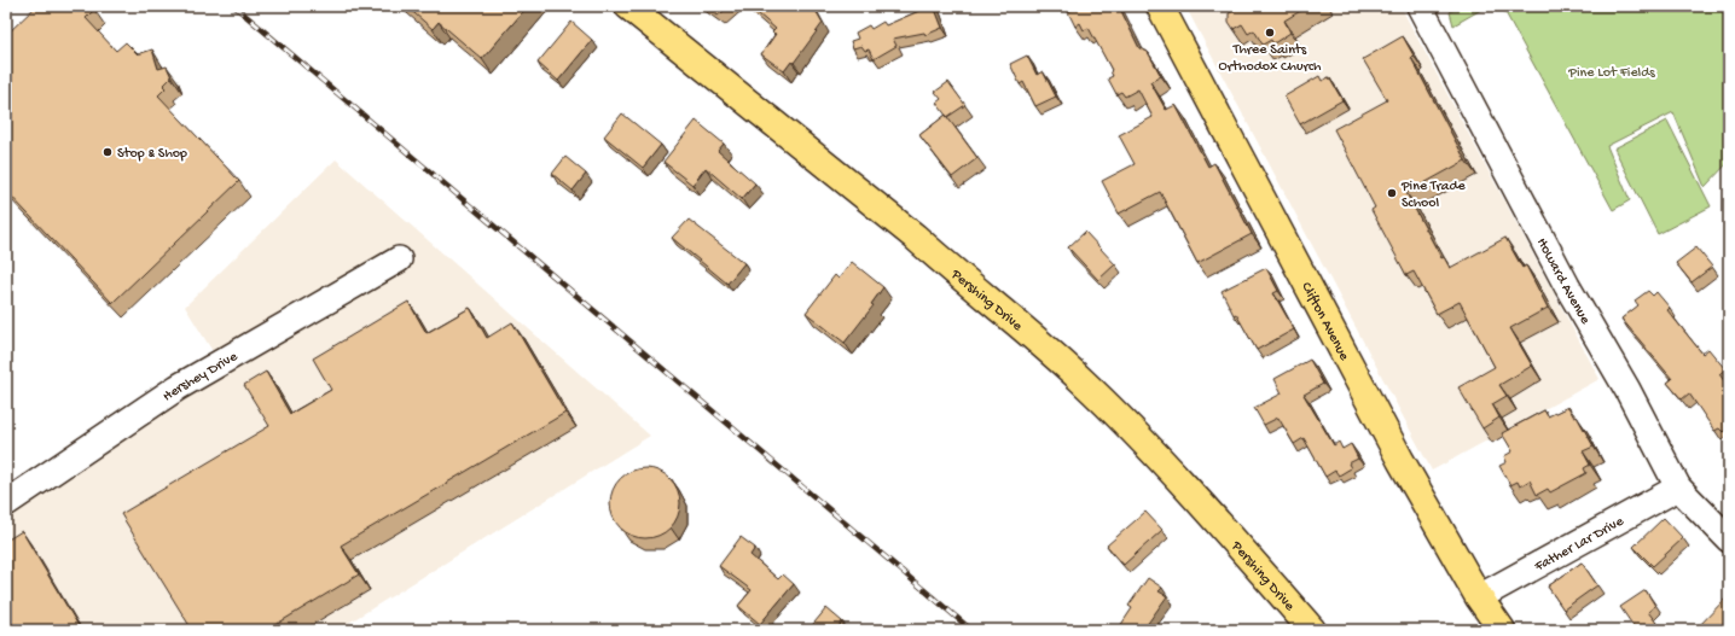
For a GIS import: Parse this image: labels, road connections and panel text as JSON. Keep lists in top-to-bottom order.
{
  "streets": {
    "main road": ["Pershing Drive", "Clifton Avenue"],
    "street": ["Howard Avenue", "Hershey Drive", "Father Lar Drive"]
  },
  "crossings": [
    ["Howard Avenue", "Father Lar Drive"],
    ["Clifton Avenue", "Father Lar Drive"]
  ],
  "parks": ["Pine Lot Fields"],
  "places": ["Three Saints Orthodox Church", "Stop & Shop", "Pine Trade School"]
}
